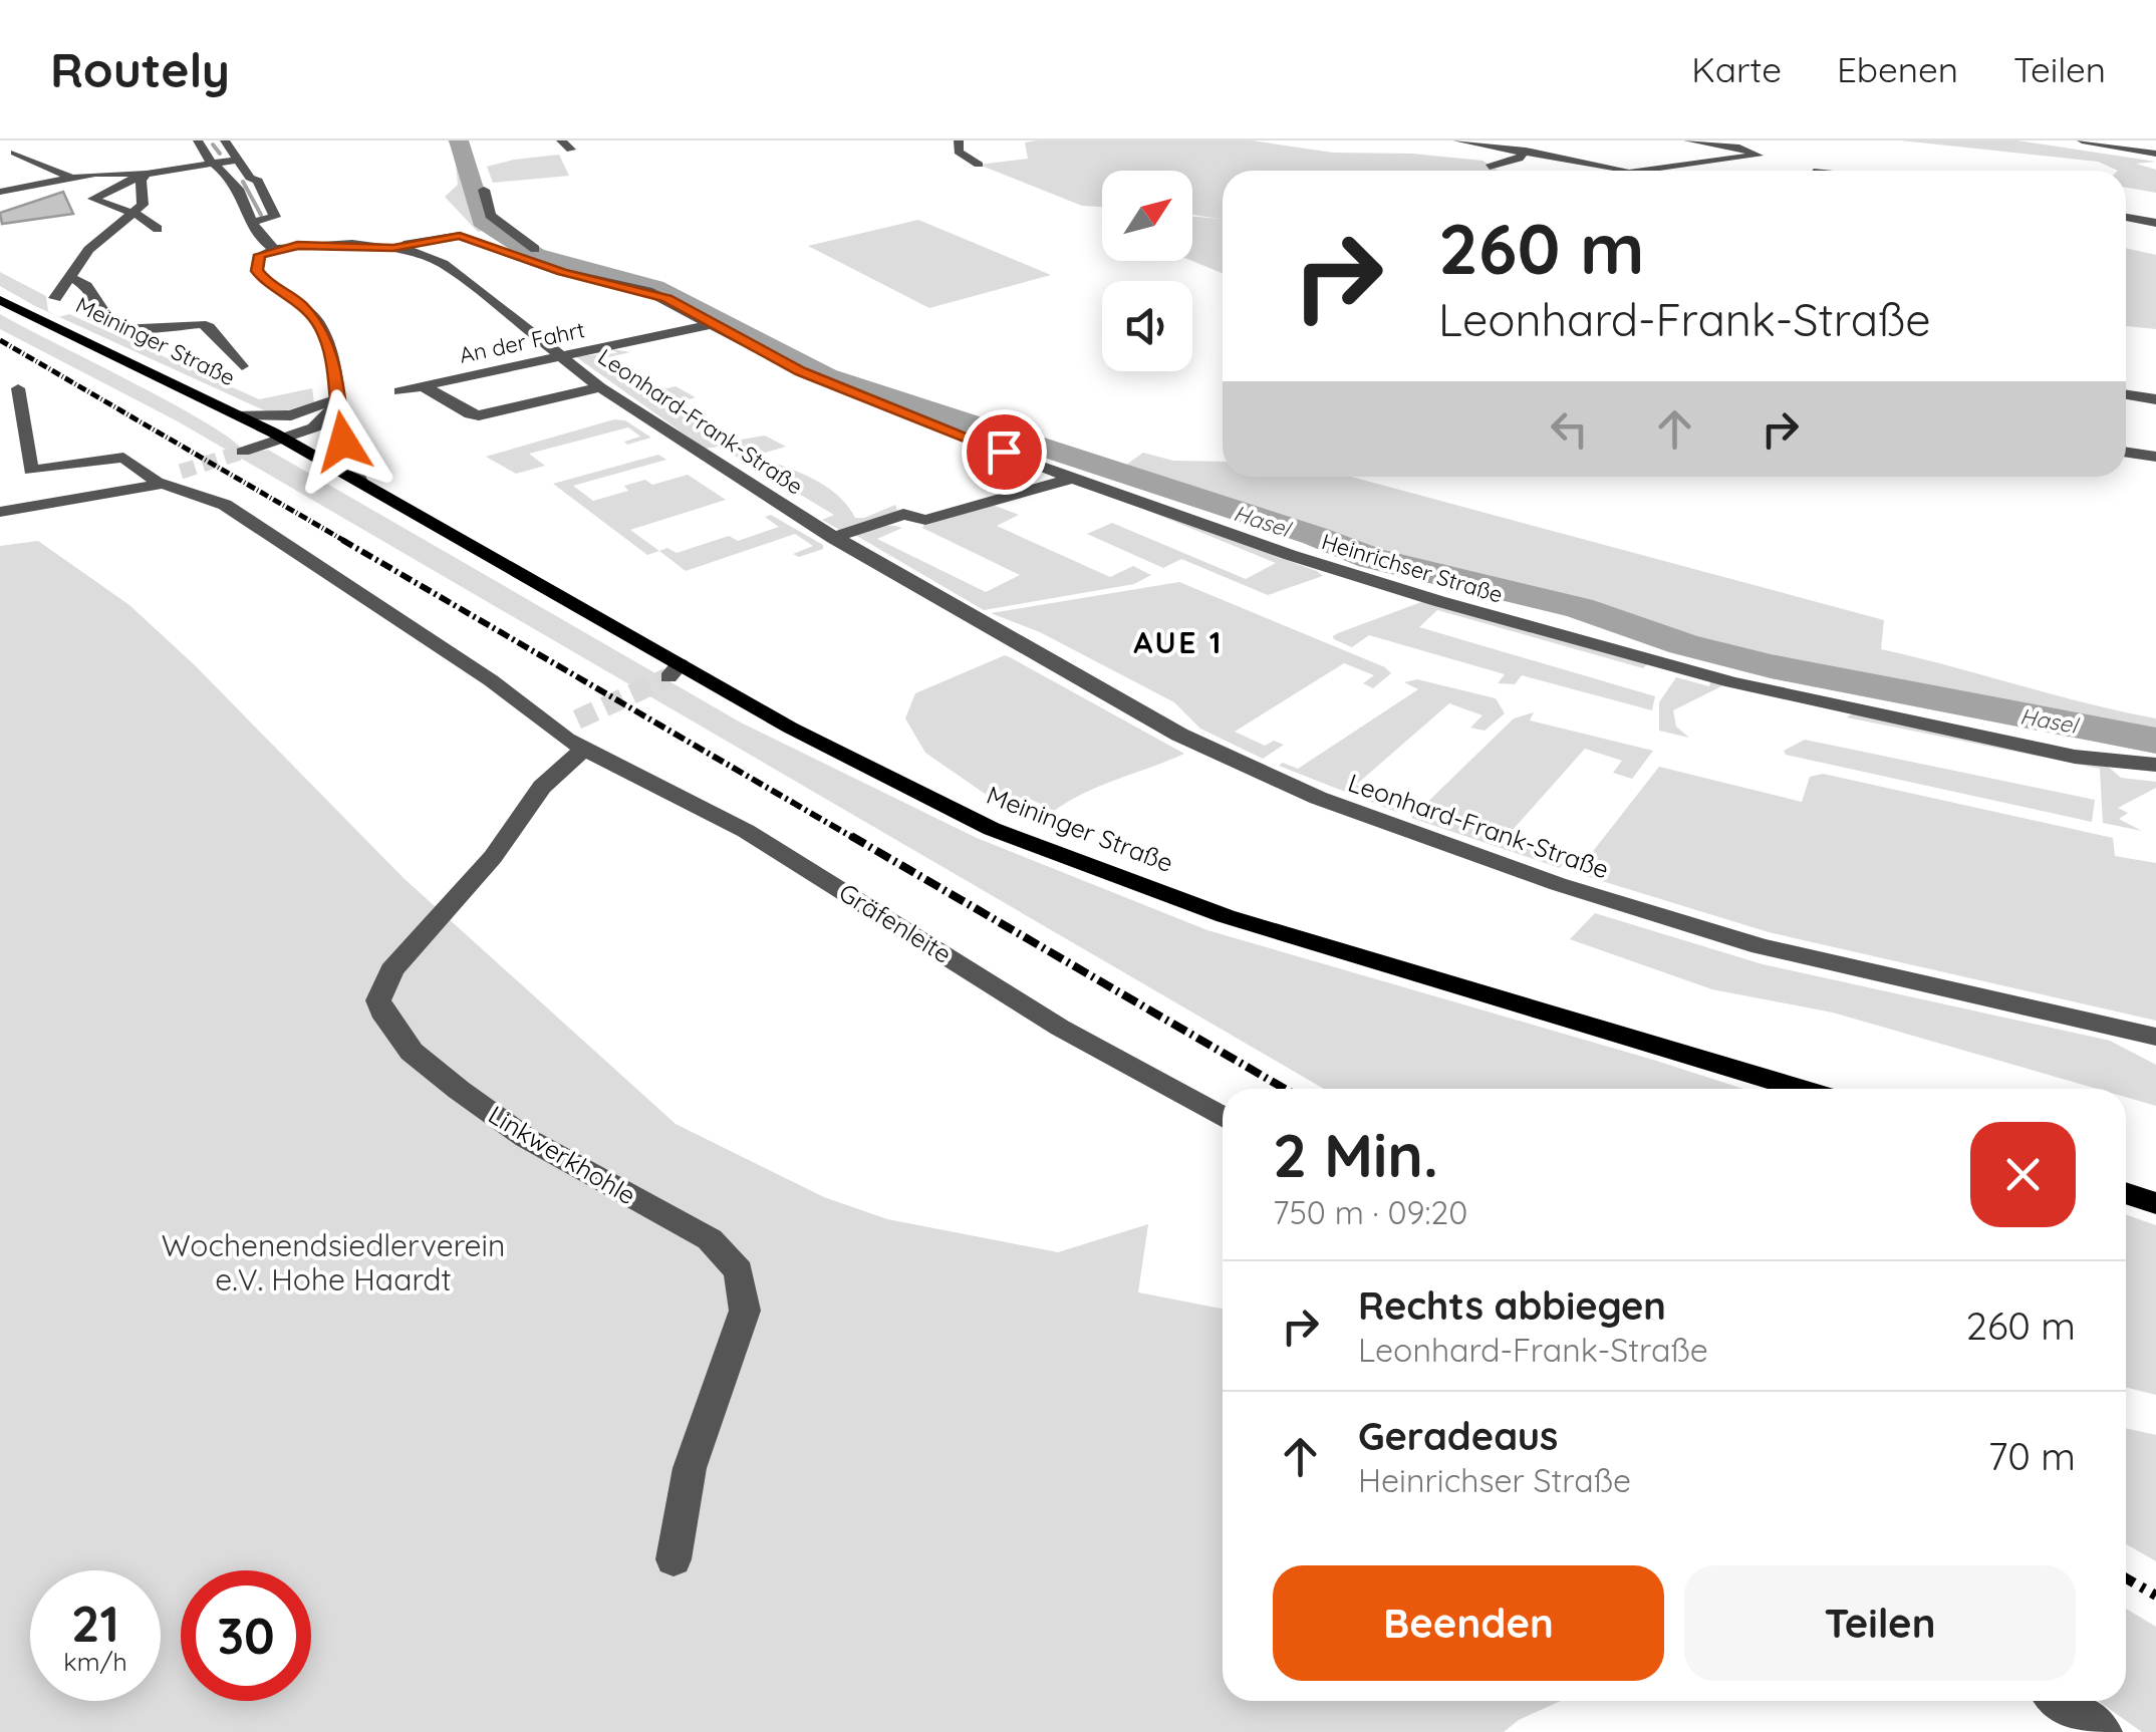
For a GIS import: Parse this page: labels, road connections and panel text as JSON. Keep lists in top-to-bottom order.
{
  "streets": {
    "main road": ["Meininger Straße"],
    "street": [
      "An der Fahrt",
      "Leonhard-Frank-Straße",
      "Heinrichser Straße",
      "Gräfenleite",
      "Linkwerkhohle"
    ]
  },
  "crossings": [
    ["An der Fahrt", "Leonhard-Frank-Straße"],
    ["An der Fahrt", "Heinrichser Straße"],
    ["Leonhard-Frank-Straße", "Heinrichser Straße"],
    ["Gräfenleite", "Linkwerkhohle"]
  ],
  "districts": ["AUE 1"],
  "water": ["Hasel"],
  "parks": ["Wochenendsiedlerverein e.V. Hohe Haardt"],
  "north": "top right",
  "page": {
    "header": "Routely",
    "nav": ["Karte", "Ebenen", "Teilen"],
    "turn": ["260 m", "Leonhard-Frank-Straße"],
    "heading": ["2 Min.", "750 m · 09:20"],
    "list": [
      {
        "name": "Rechts abbiegen",
        "note": "Leonhard-Frank-Straße",
        "value": "260 m"
      },
      {
        "name": "Geradeaus",
        "note": "Heinrichser Straße",
        "value": "70 m"
      }
    ],
    "buttons": ["Beenden", "Teilen"],
    "speed": "21 km/h",
    "limit": "30"
  }
}
